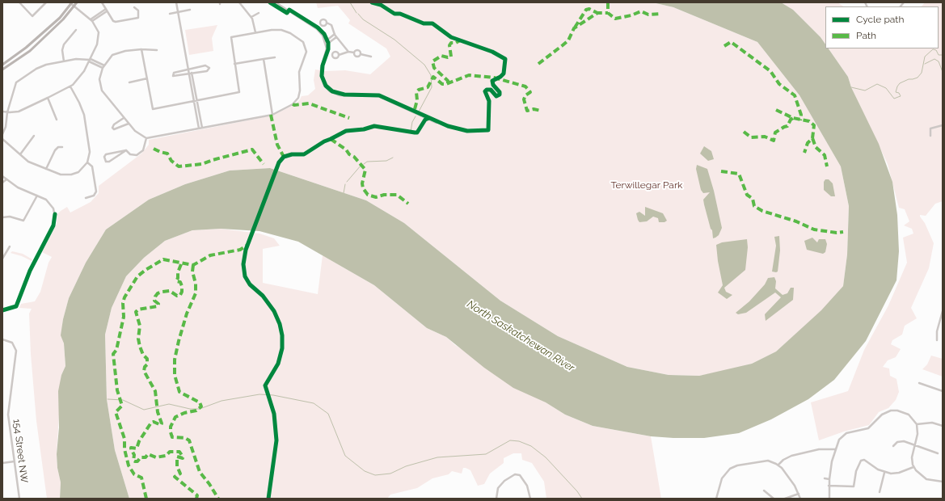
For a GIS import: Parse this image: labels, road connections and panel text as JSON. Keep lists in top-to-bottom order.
{
  "streets": {
    "street": ["154 Street NW"]
  },
  "water": ["North Saskatchewan River"],
  "parks": ["Terwillegar Park"],
  "legend": ["Cycle path", "Path"]
}
